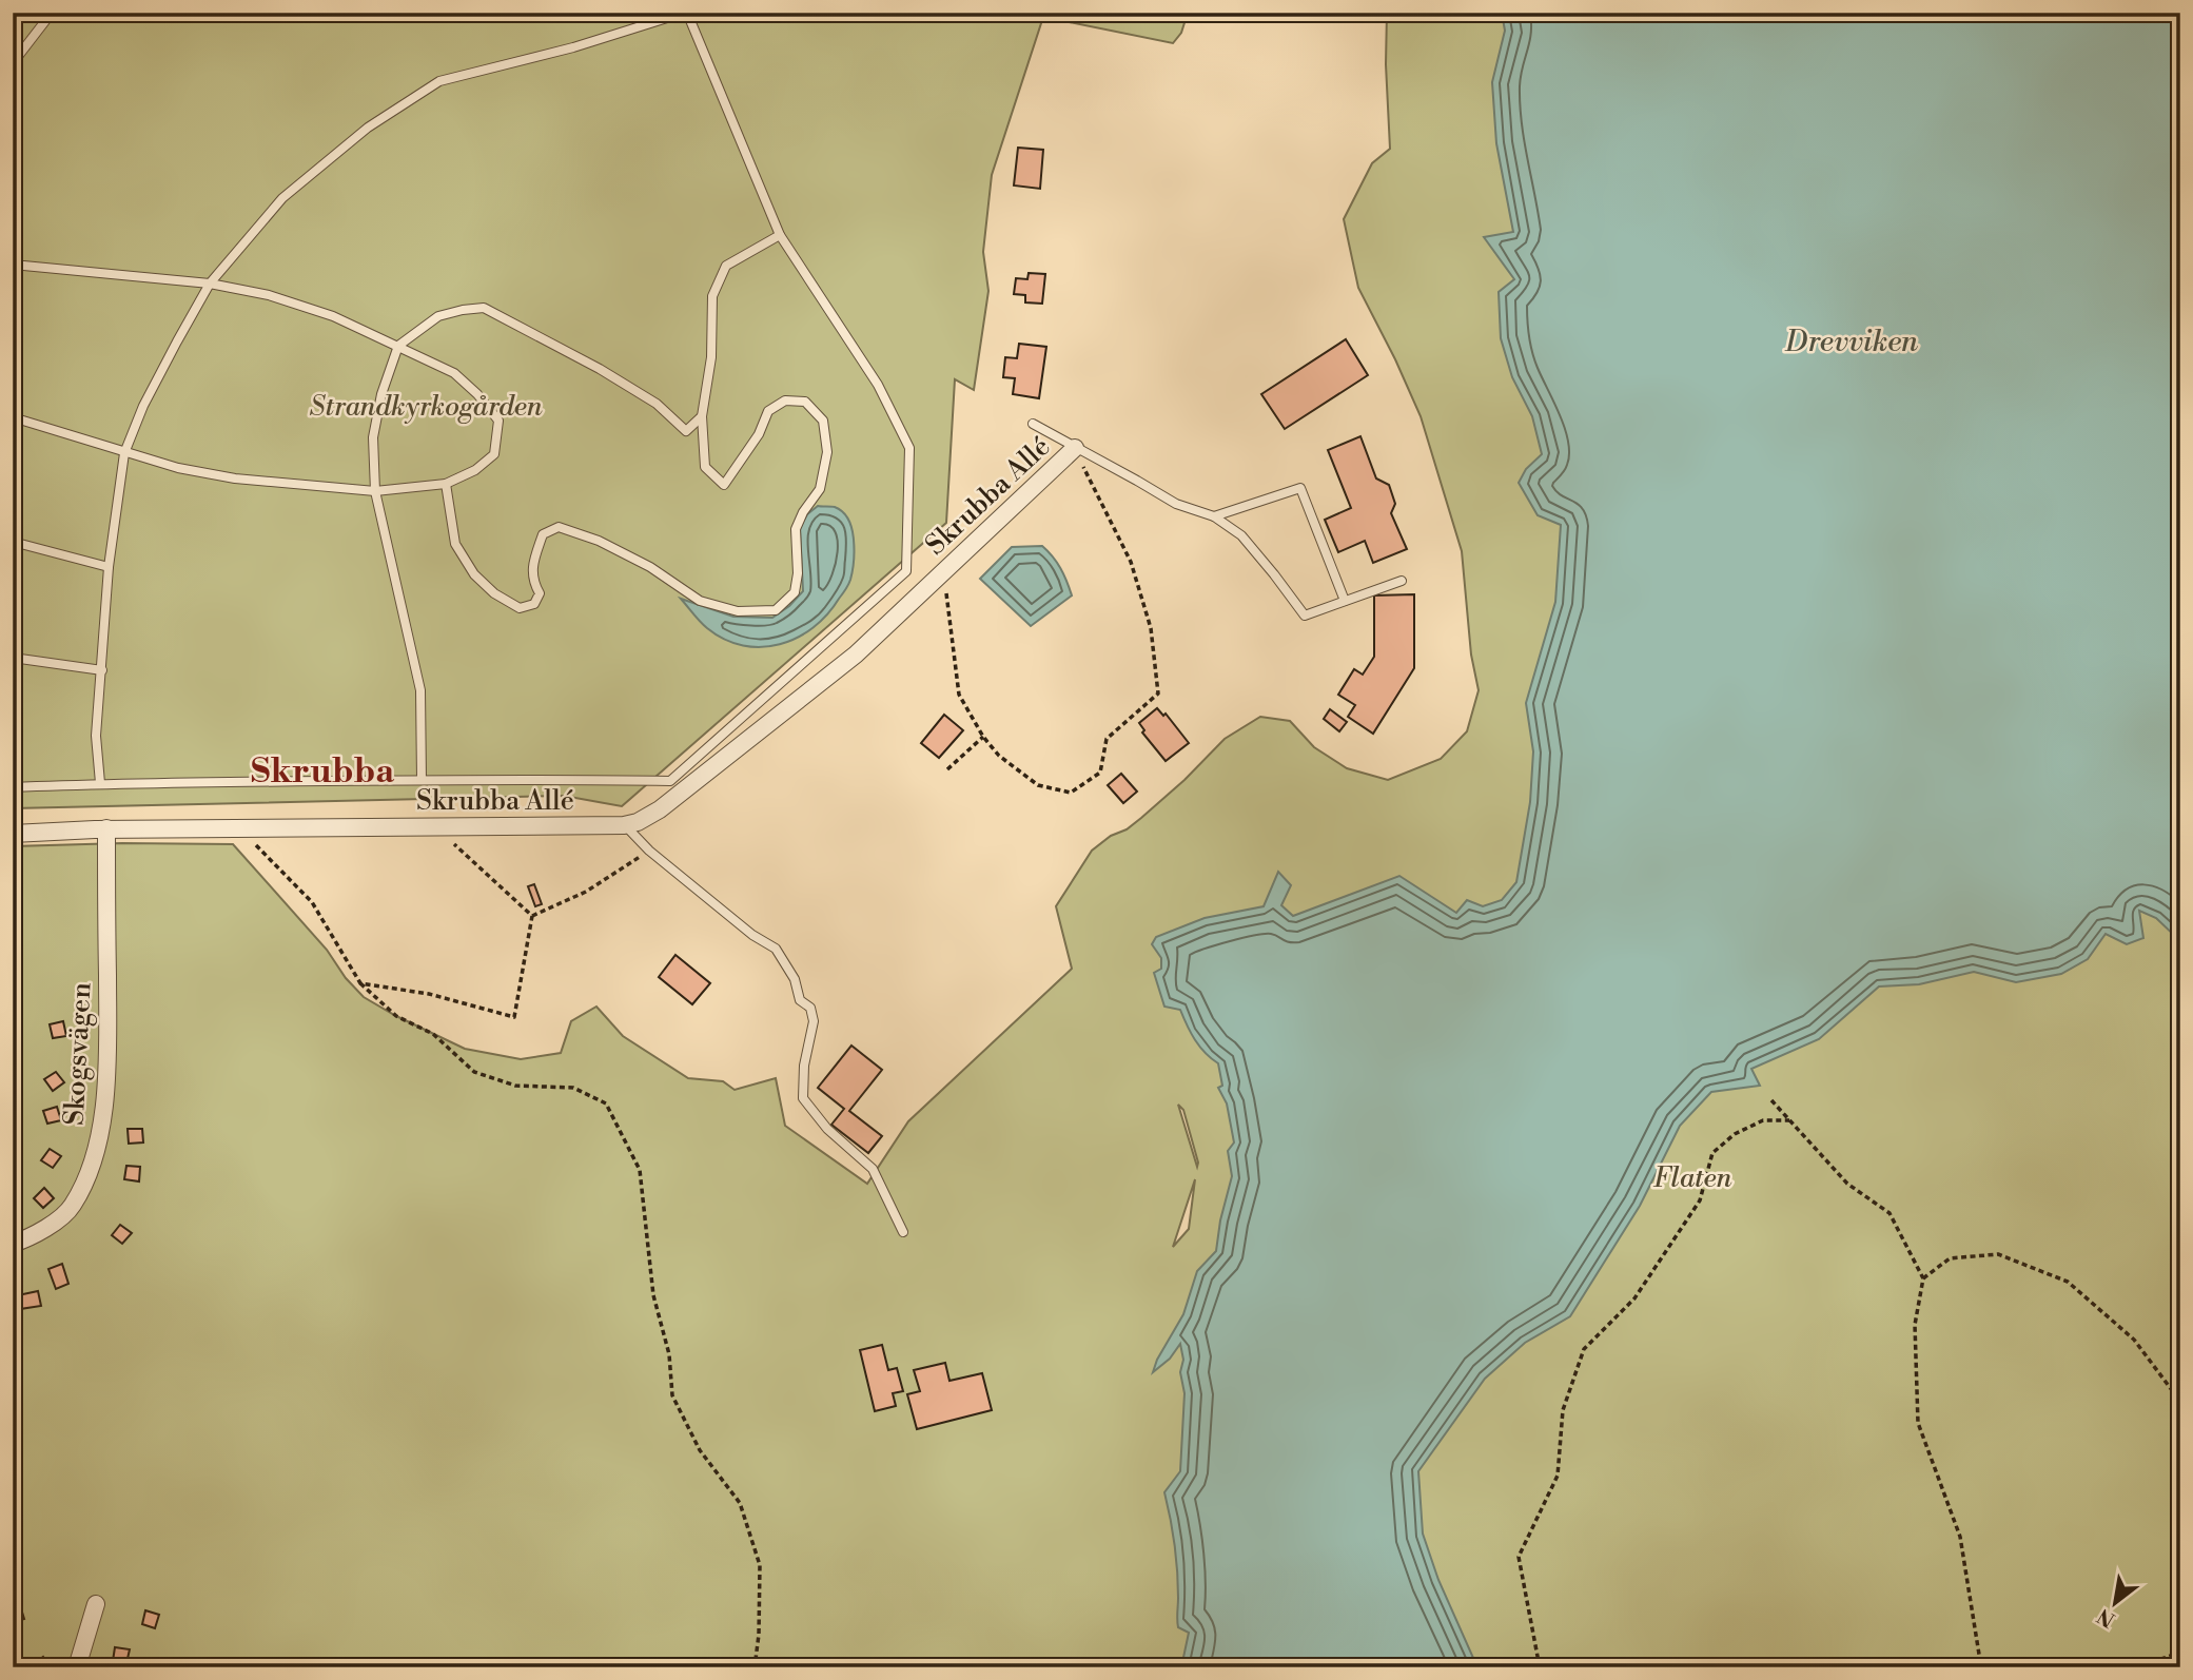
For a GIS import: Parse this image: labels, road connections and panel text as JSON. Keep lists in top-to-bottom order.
{
  "streets": {
    "street": ["Skrubba Allé", "Skogsvägen"]
  },
  "crossings": [
    ["Skrubba Allé", "Skogsvägen"]
  ],
  "districts": ["Skrubba"],
  "water": ["Drevviken"],
  "parks": ["Strandkyrkogården", "Flaten"],
  "north": "bottom left"
}
